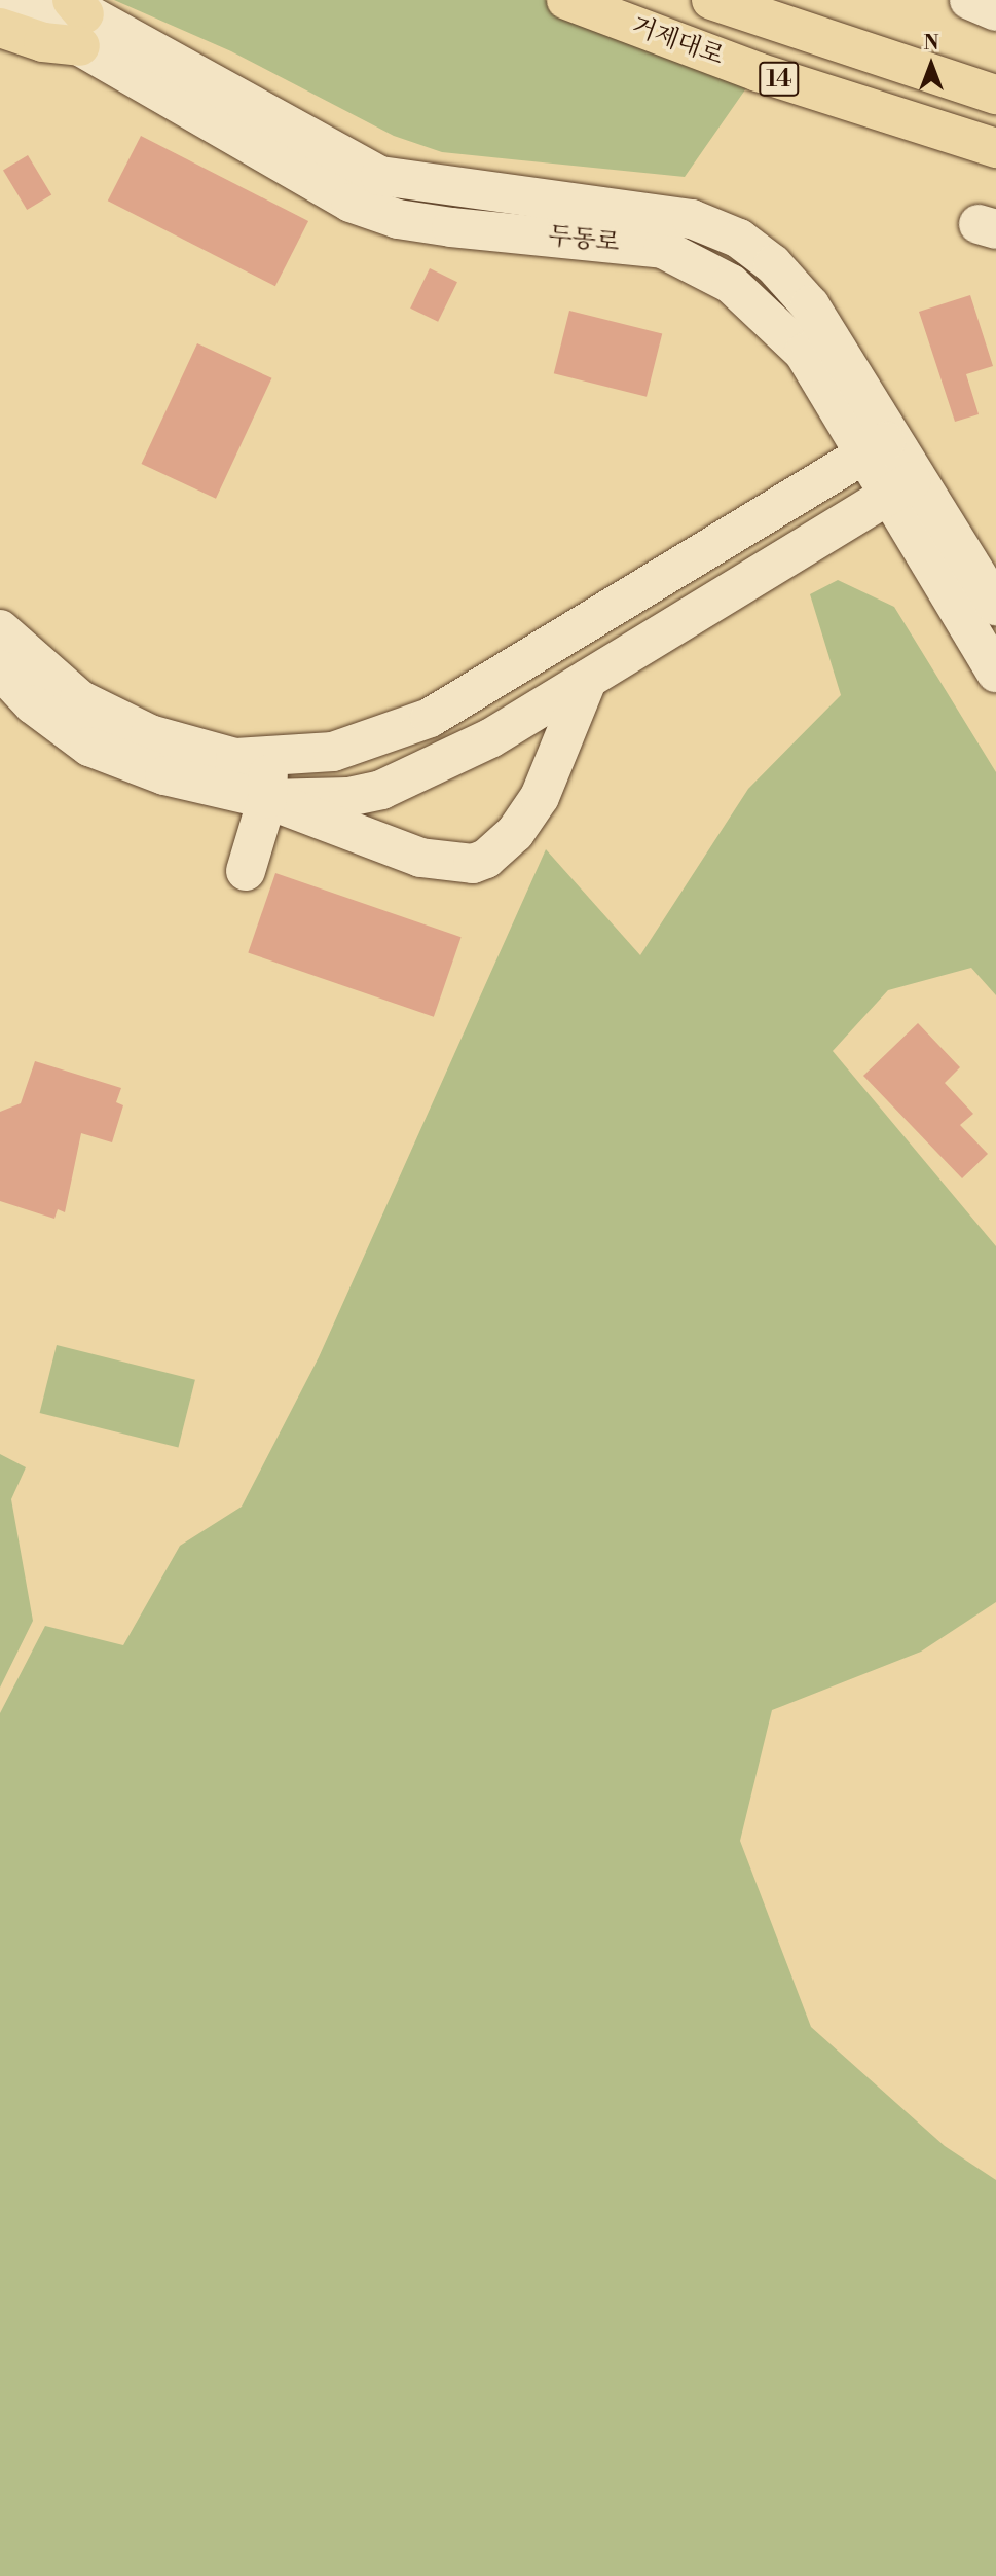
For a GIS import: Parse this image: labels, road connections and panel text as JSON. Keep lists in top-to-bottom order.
{
  "streets": {
    "highway": ["거제대로", "14"],
    "street": ["두동로"]
  },
  "north": "top"
}
